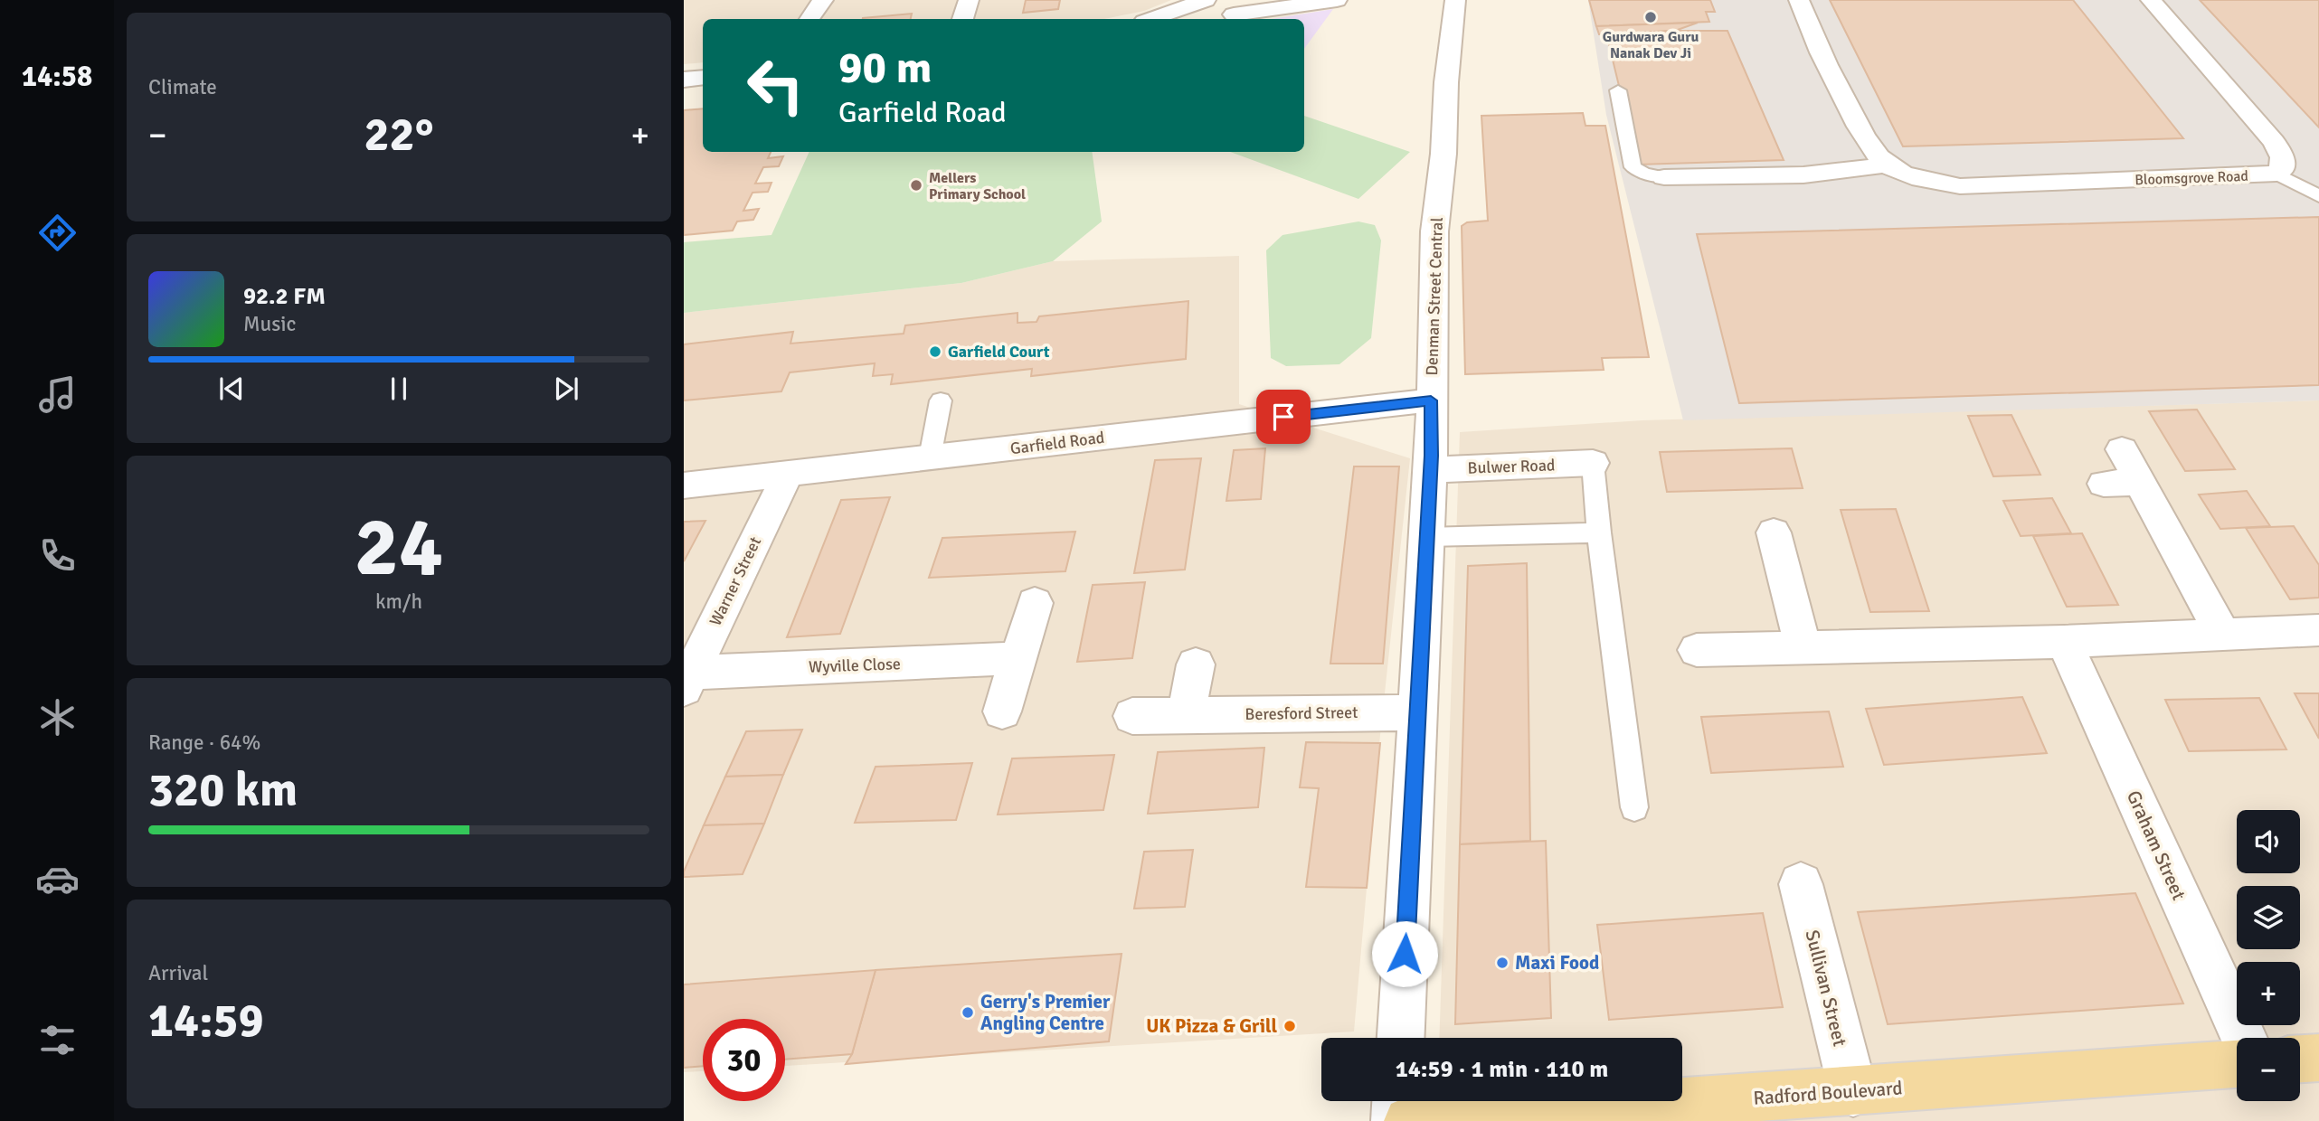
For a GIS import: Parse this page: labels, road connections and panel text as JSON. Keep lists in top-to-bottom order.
{
  "streets": {
    "main road": ["Radford Boulevard"],
    "street": [
      "Bloomsgrove Road",
      "Denman Street Central",
      "Garfield Road",
      "Bulwer Road",
      "Warner Street",
      "Wyville Close",
      "Beresford Street",
      "Graham Street",
      "Sullivan Street"
    ]
  },
  "crossings": [
    ["Denman Street Central", "Garfield Road"],
    ["Denman Street Central", "Bulwer Road"],
    ["Denman Street Central", "Beresford Street"],
    ["Garfield Road", "Warner Street"],
    ["Warner Street", "Wyville Close"],
    ["Sullivan Street", "Radford Boulevard"]
  ],
  "places": [
    "Gurdwara Guru Nanak Dev Ji",
    "Mellers Primary School",
    "Garfield Court",
    "Maxi Food",
    "Gerry's Premier Angling Centre",
    "UK Pizza & Grill"
  ],
  "page": {
    "tabs": "14:58",
    "tile": [
      "Climate",
      ["24", "km/h"],
      ["Range · 64%", "320 km"],
      ["Arrival", "14:59"]
    ],
    "turn": ["90 m", "Garfield Road"],
    "heat": ["−", "22°", "+"],
    "song": ["92.2 FM", "Music"],
    "map_buttons": ["+", "−"],
    "limit": "30",
    "trip": "14:59 · 1 min · 110 m"
  }
}
